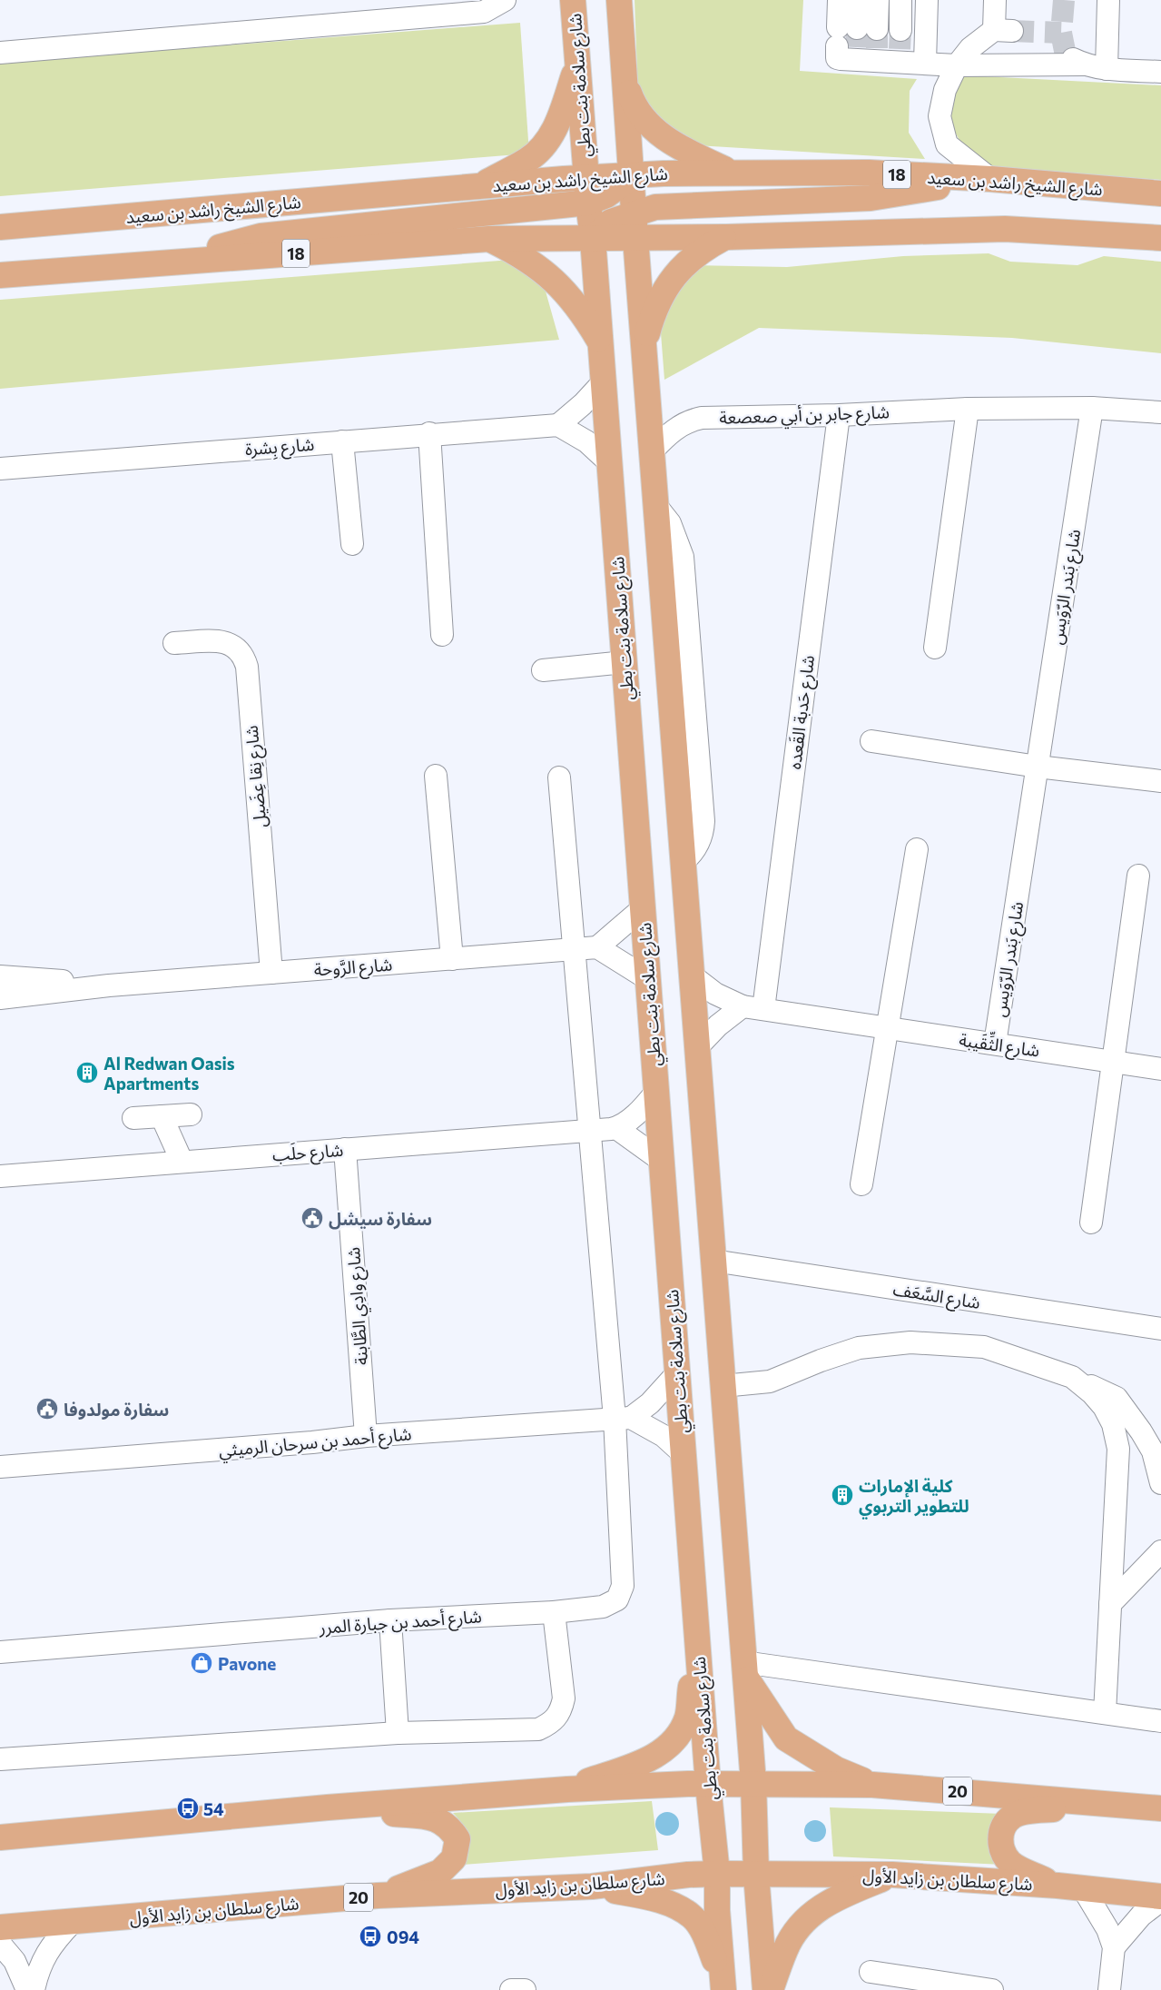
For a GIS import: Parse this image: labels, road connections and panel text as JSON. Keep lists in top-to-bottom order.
{
  "streets": {
    "main road": [
      "شارع سلامة بنت بطي",
      "18",
      "شارع الشيخ راشد بن سعيد",
      "20",
      "شارع سلطان بن زايد الأول"
    ],
    "street": [
      "شارع جابر بن أبي صعصعة",
      "شارع بِشرة",
      "شارع بَندر الرّوَيس",
      "شارع حَدبة القَعده",
      "شارع نِقا عِضَيل",
      "شارع الرَّوحة",
      "شارع الثِّقَيبة",
      "شارع حلَب",
      "شارع السَّعَف",
      "شارع وادِي الطَّابنة",
      "شارع أحمد بن سرحان الرميثي",
      "شارع أحمد بن جبارة المرر"
    ]
  },
  "crossings": [
    ["شارع سلامة بنت بطي", "18"],
    ["شارع سلامة بنت بطي", "شارع الشيخ راشد بن سعيد"],
    ["شارع سلامة بنت بطي", "شارع حلَب"],
    ["شارع سلامة بنت بطي", "20"],
    ["شارع سلامة بنت بطي", "شارع سلطان بن زايد الأول"],
    ["شارع جابر بن أبي صعصعة", "شارع بَندر الرّوَيس"],
    ["شارع جابر بن أبي صعصعة", "شارع حَدبة القَعده"],
    ["شارع بَندر الرّوَيس", "شارع الثِّقَيبة"],
    ["شارع حَدبة القَعده", "شارع الثِّقَيبة"],
    ["شارع نِقا عِضَيل", "شارع الرَّوحة"],
    ["شارع الرَّوحة", "شارع أحمد بن جبارة المرر"],
    ["شارع حلَب", "شارع وادِي الطَّابنة"],
    ["شارع حلَب", "شارع أحمد بن جبارة المرر"],
    ["شارع وادِي الطَّابنة", "شارع أحمد بن سرحان الرميثي"],
    ["شارع أحمد بن سرحان الرميثي", "شارع أحمد بن جبارة المرر"]
  ],
  "places": {
    "building": ["Al Redwan Oasis Apartments", "كلية الإمارات للتطوير التربوي"],
    "public building": ["سفارة سيشل", "سفارة مولدوفا"],
    "shop": ["Pavone"],
    "bus stop": ["54", "094"]
  }
}
